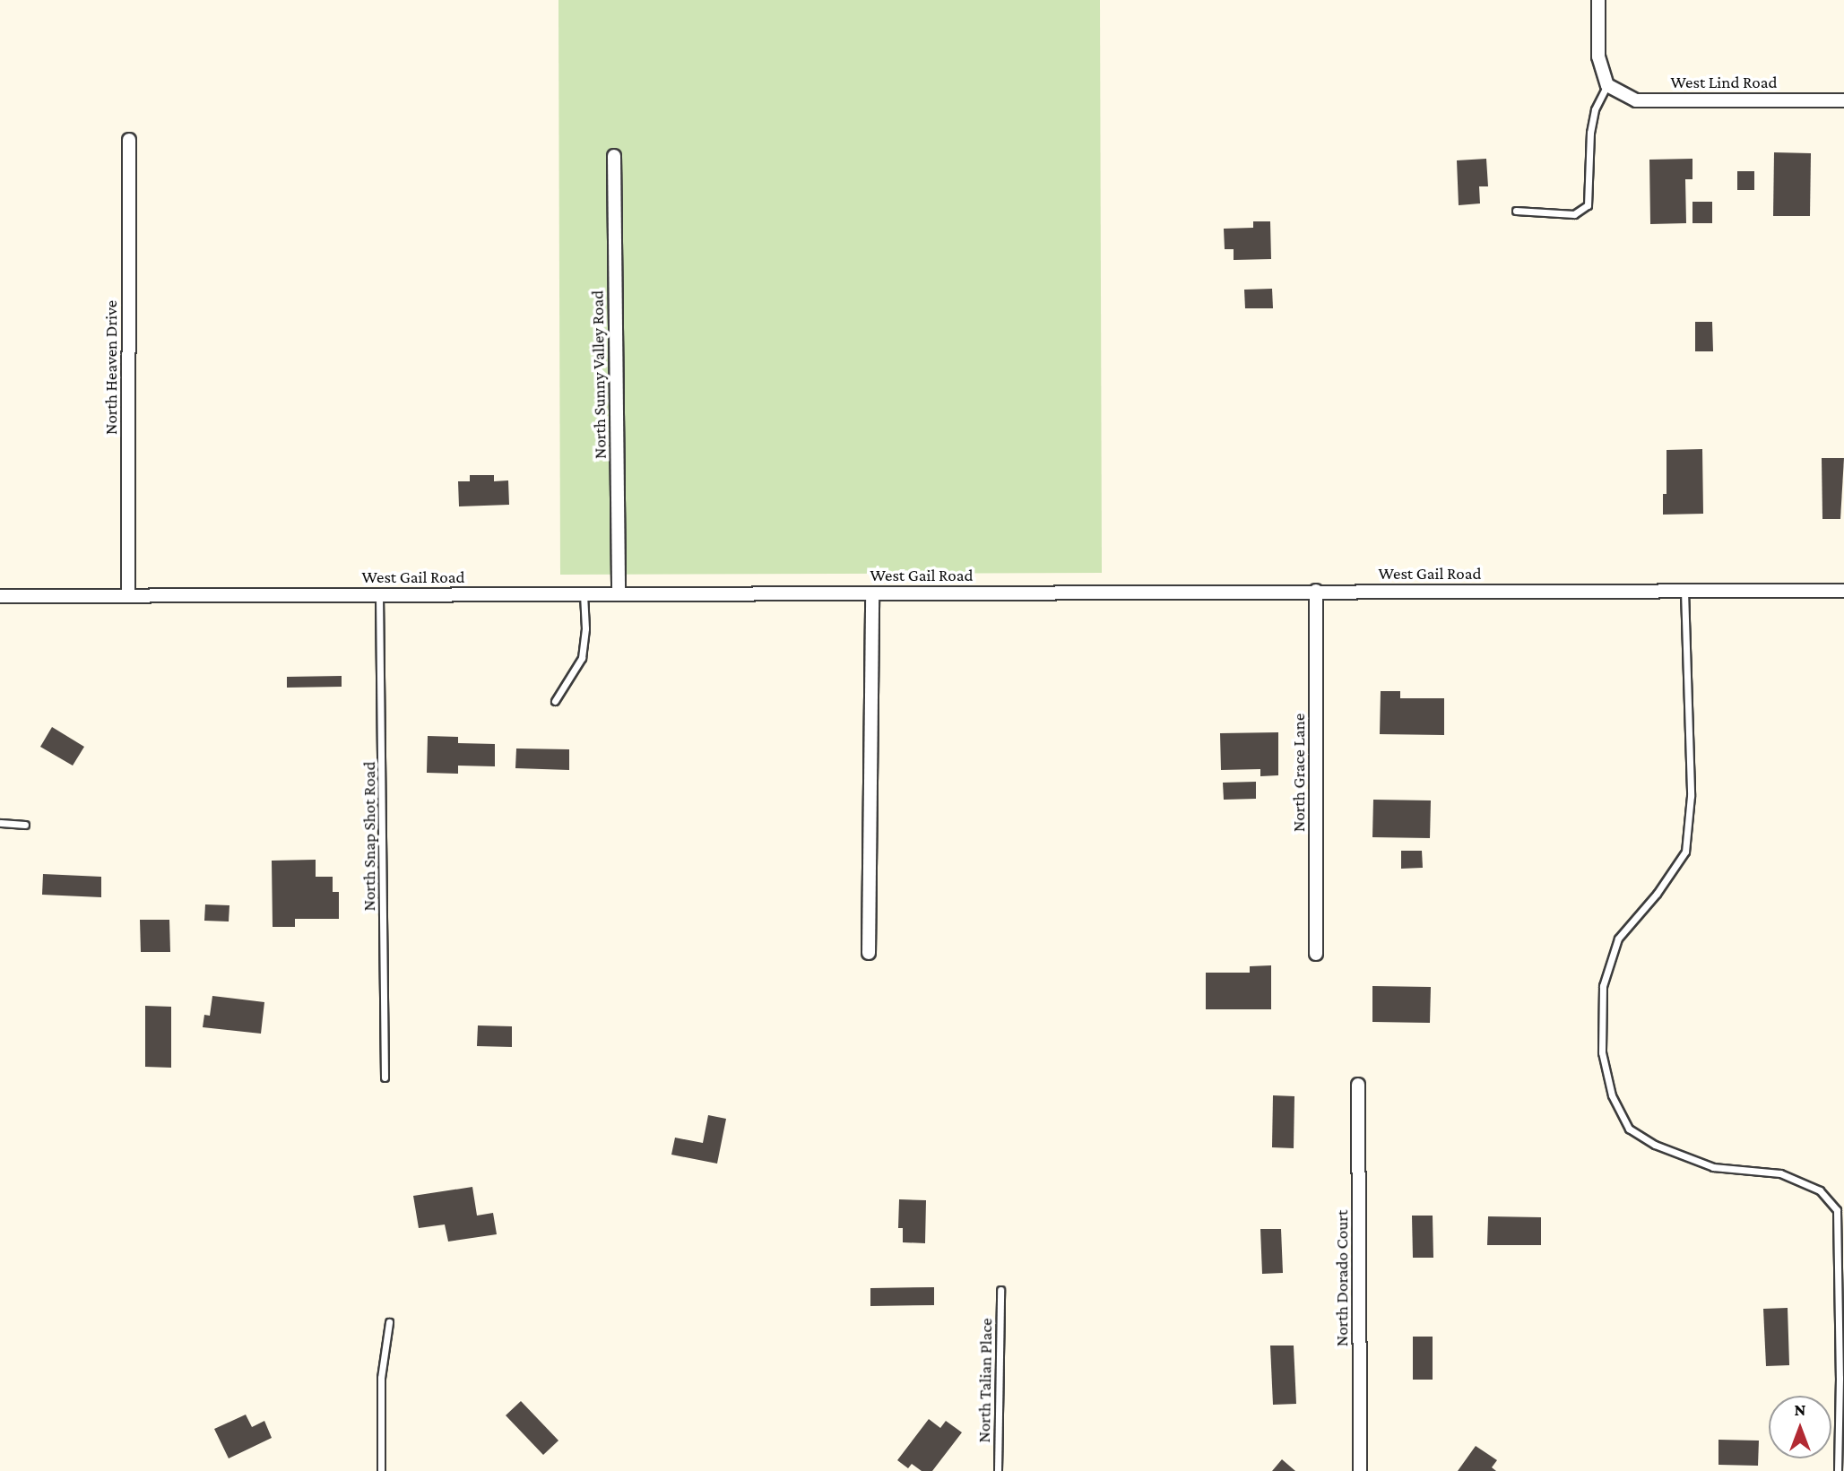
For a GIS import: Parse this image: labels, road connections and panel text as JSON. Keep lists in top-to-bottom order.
{
  "streets": {
    "street": [
      "West Lind Road",
      "North Heaven Drive",
      "North Sunny Valley Road",
      "West Gail Road",
      "North Grace Lane",
      "North Dorado Court"
    ],
    "lane": ["North Snap Shot Road", "North Talian Place"]
  },
  "crossings": [
    ["North Heaven Drive", "West Gail Road"],
    ["North Sunny Valley Road", "West Gail Road"],
    ["West Gail Road", "North Grace Lane"],
    ["West Gail Road", "North Snap Shot Road"]
  ],
  "north": "top"
}
